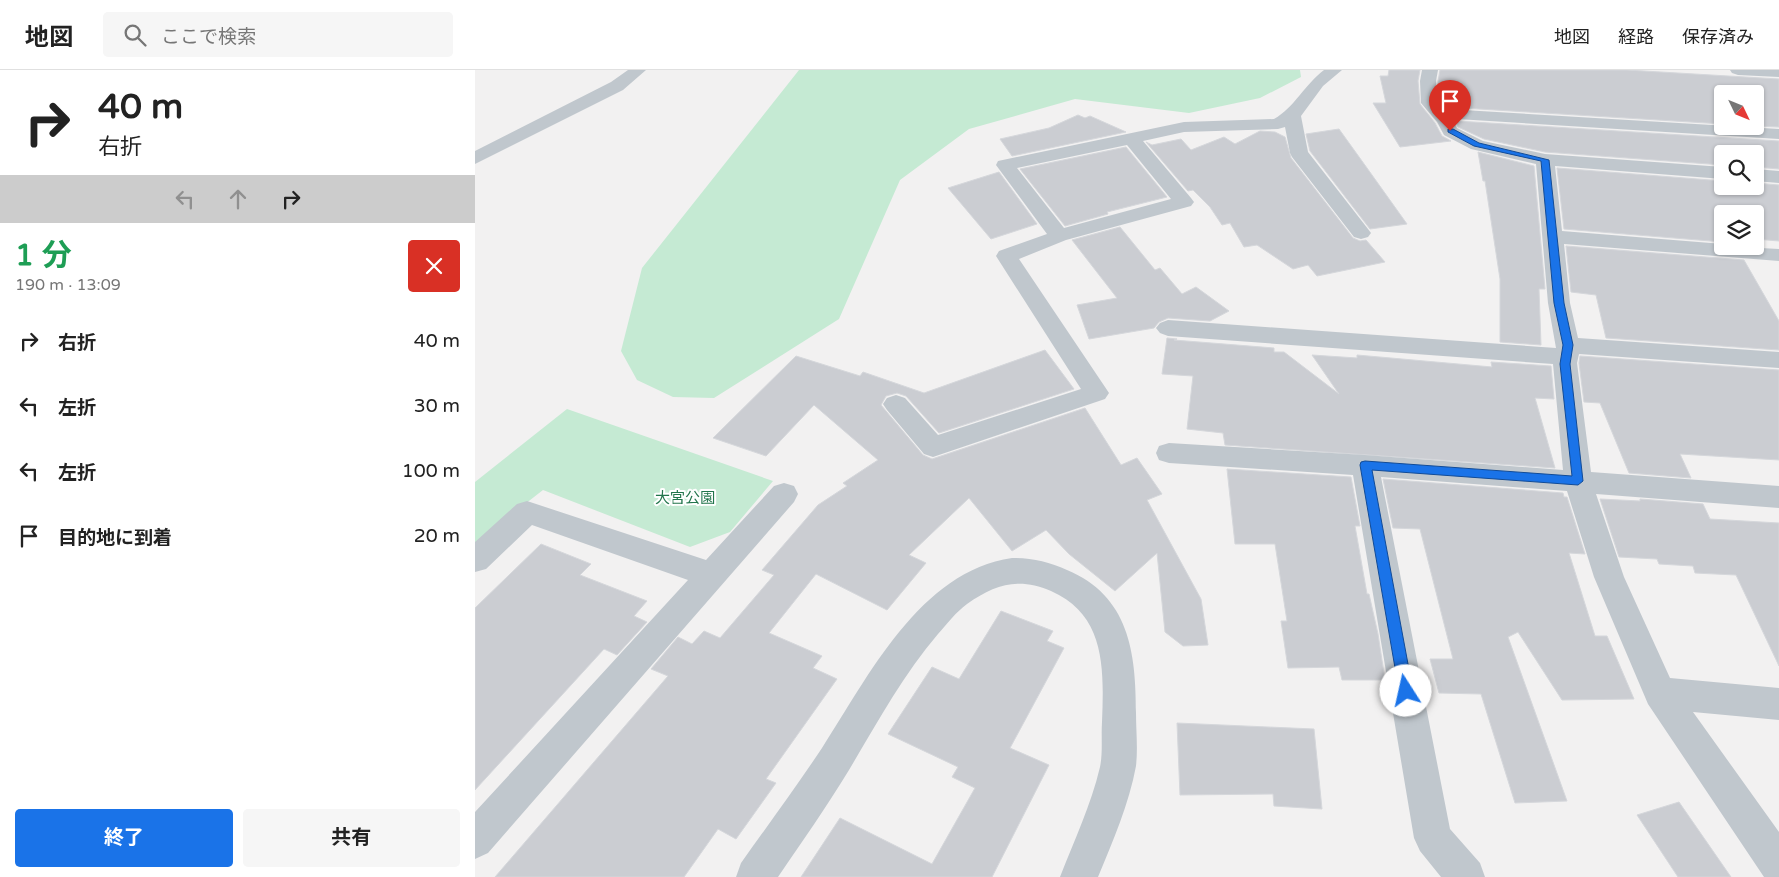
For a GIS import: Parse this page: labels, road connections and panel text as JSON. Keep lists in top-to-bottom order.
{
  "parks": ["大宮公園"],
  "north": "bottom right",
  "page": {
    "header": "地図",
    "search": "ここで検索",
    "nav": ["地図", "経路", "保存済み"],
    "turn": ["40 m", "右折"],
    "heading": ["1 分", "190 m · 13:09"],
    "list": [
      {
        "name": "右折",
        "value": "40 m"
      },
      {
        "name": "左折",
        "value": "30 m"
      },
      {
        "name": "左折",
        "value": "100 m"
      },
      {
        "name": "目的地に到着",
        "value": "20 m"
      }
    ],
    "buttons": ["終了", "共有"]
  }
}
